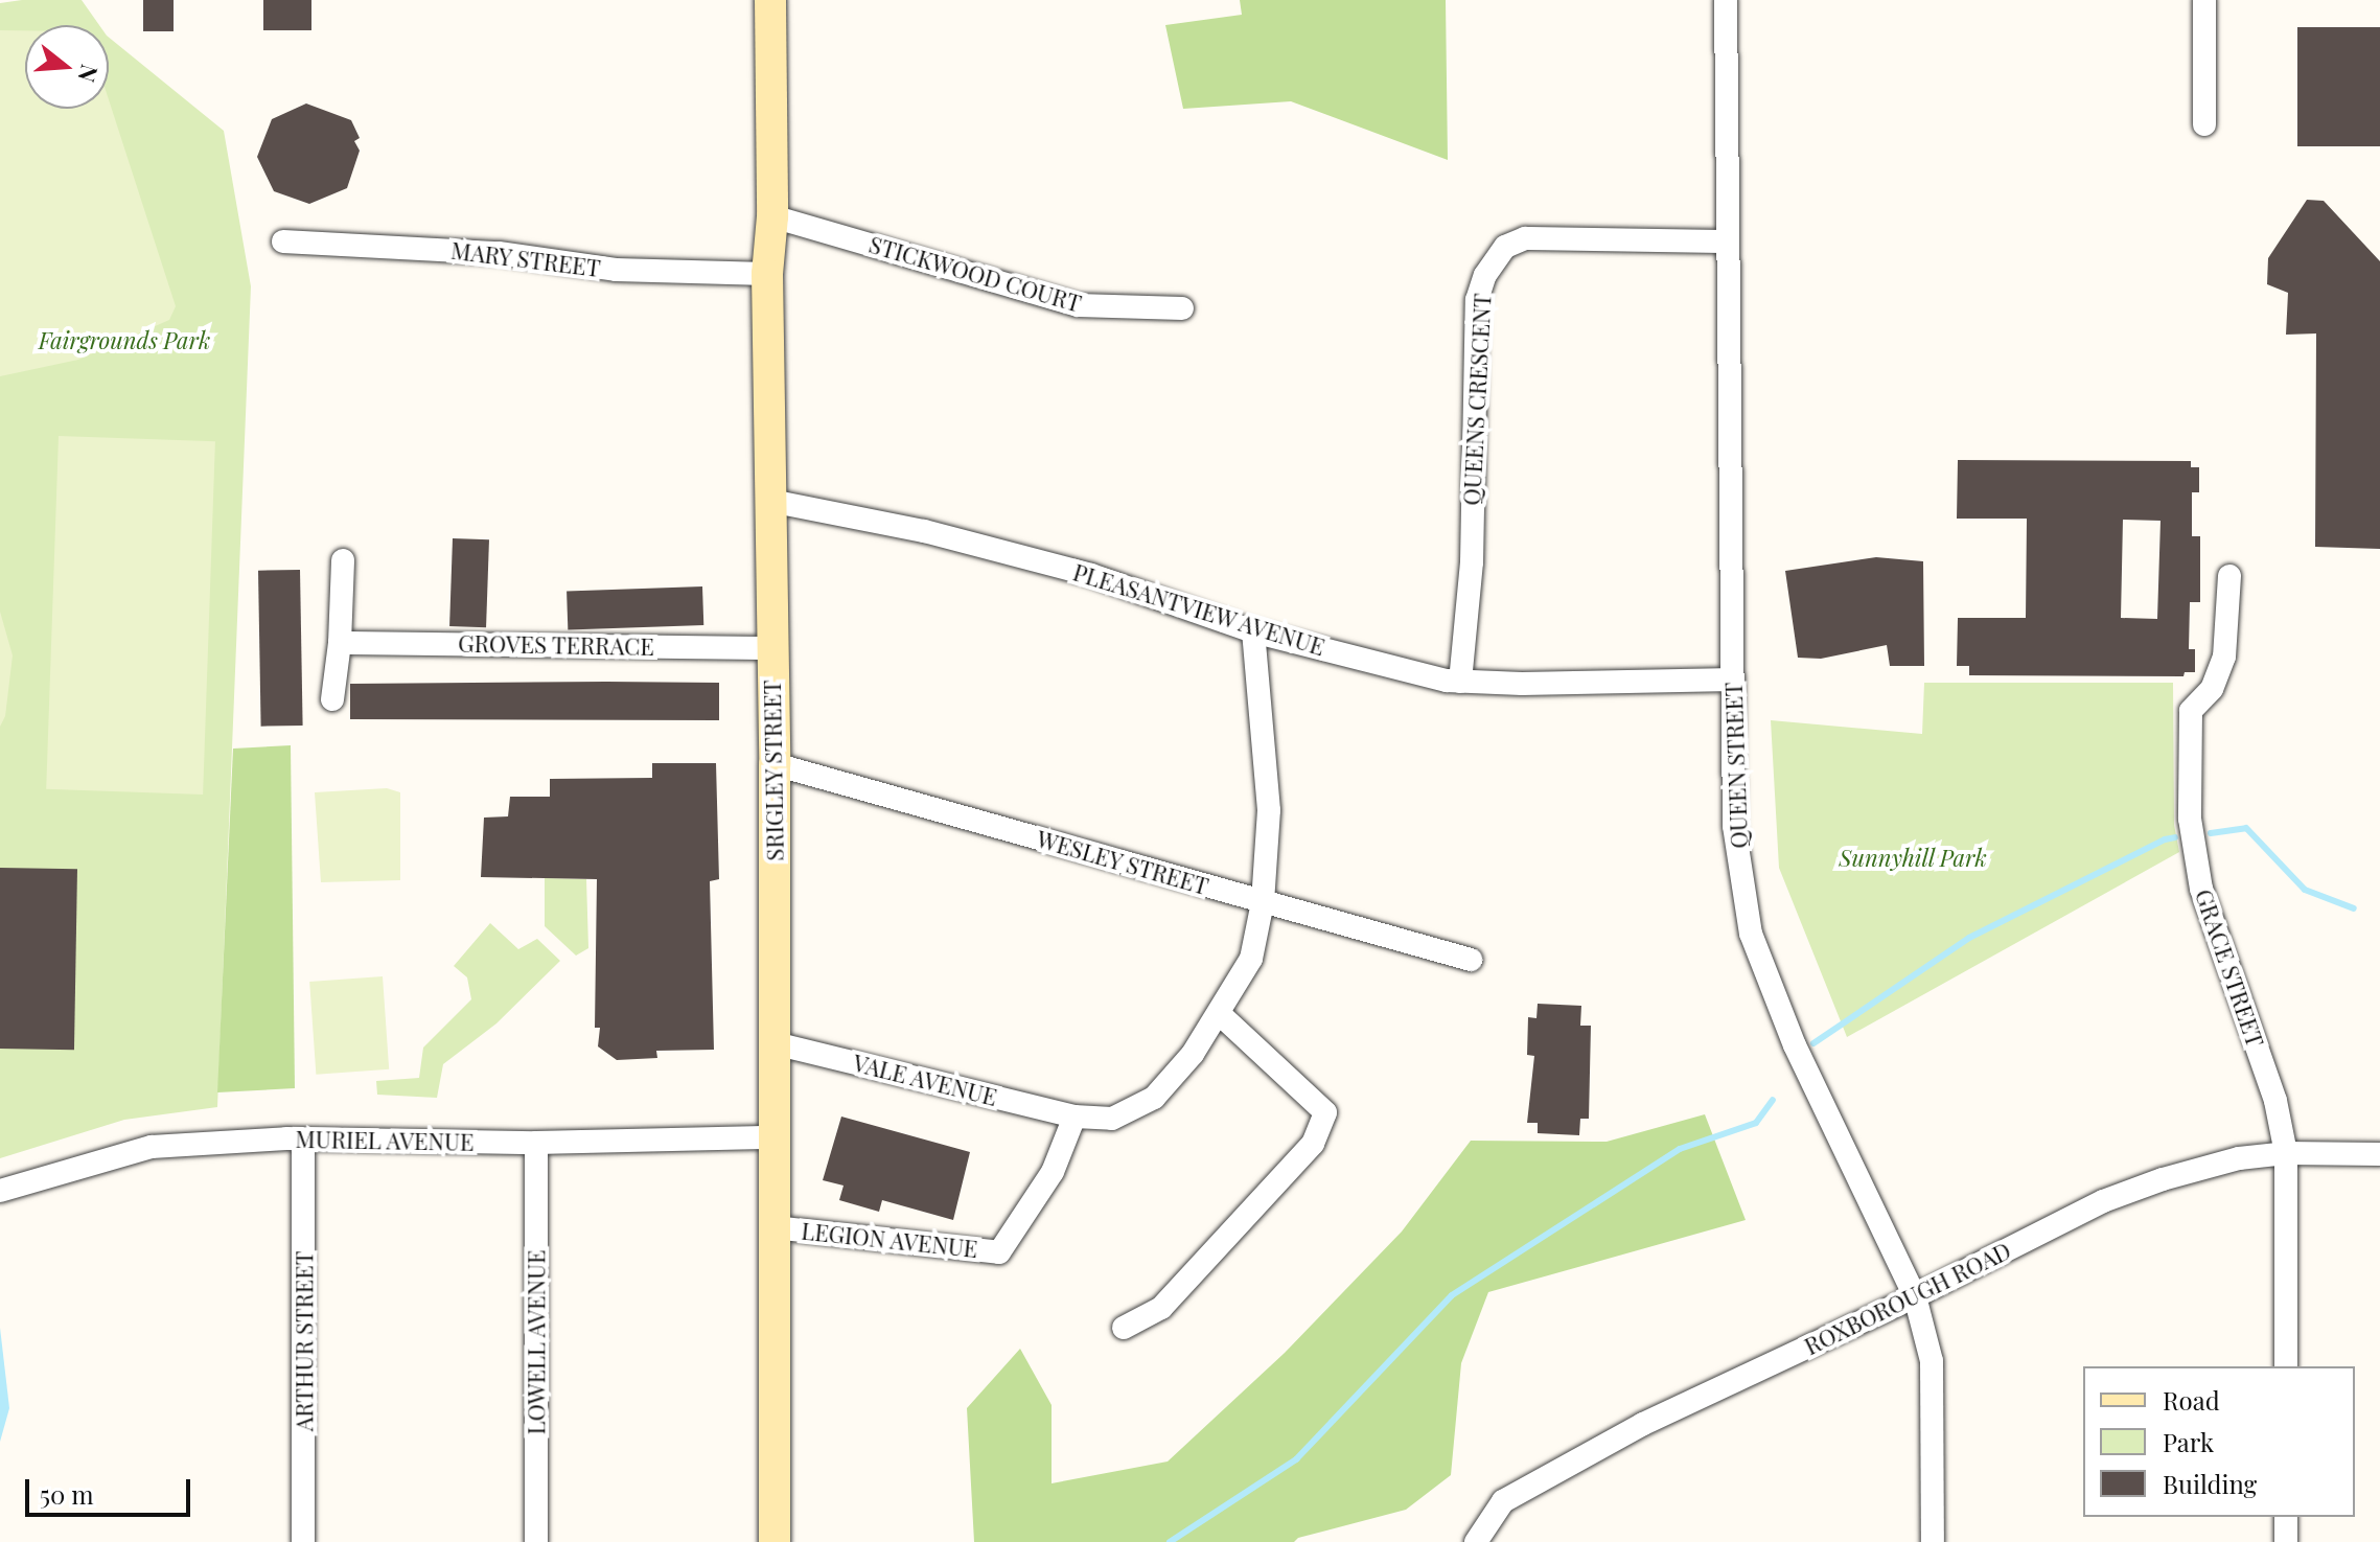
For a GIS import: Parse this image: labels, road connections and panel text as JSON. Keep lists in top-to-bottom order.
{
  "streets": {
    "street": [
      "MARY STREET",
      "STICKWOOD COURT",
      "QUEENS CRESCENT",
      "PLEASANTVIEW AVENUE",
      "GROVES TERRACE",
      "QUEEN STREET",
      "SRIGLEY STREET",
      "WESLEY STREET",
      "GRACE STREET",
      "VALE AVENUE",
      "MURIEL AVENUE",
      "LEGION AVENUE",
      "ROXBOROUGH ROAD",
      "ARTHUR STREET",
      "LOWELL AVENUE"
    ]
  },
  "crossings": [
    ["MARY STREET", "SRIGLEY STREET"],
    ["STICKWOOD COURT", "SRIGLEY STREET"],
    ["QUEENS CRESCENT", "PLEASANTVIEW AVENUE"],
    ["QUEENS CRESCENT", "QUEEN STREET"],
    ["PLEASANTVIEW AVENUE", "QUEEN STREET"],
    ["PLEASANTVIEW AVENUE", "SRIGLEY STREET"],
    ["PLEASANTVIEW AVENUE", "VALE AVENUE"],
    ["GROVES TERRACE", "SRIGLEY STREET"],
    ["QUEEN STREET", "ROXBOROUGH ROAD"],
    ["SRIGLEY STREET", "WESLEY STREET"],
    ["SRIGLEY STREET", "VALE AVENUE"],
    ["SRIGLEY STREET", "MURIEL AVENUE"],
    ["SRIGLEY STREET", "LEGION AVENUE"],
    ["WESLEY STREET", "VALE AVENUE"],
    ["GRACE STREET", "ROXBOROUGH ROAD"],
    ["VALE AVENUE", "LEGION AVENUE"],
    ["MURIEL AVENUE", "ARTHUR STREET"],
    ["MURIEL AVENUE", "LOWELL AVENUE"]
  ],
  "parks": ["Fairgrounds Park", "Sunnyhill Park"],
  "legend": ["Road", "Park", "Building"],
  "scale_bar": "50 m",
  "north": "right"
}
